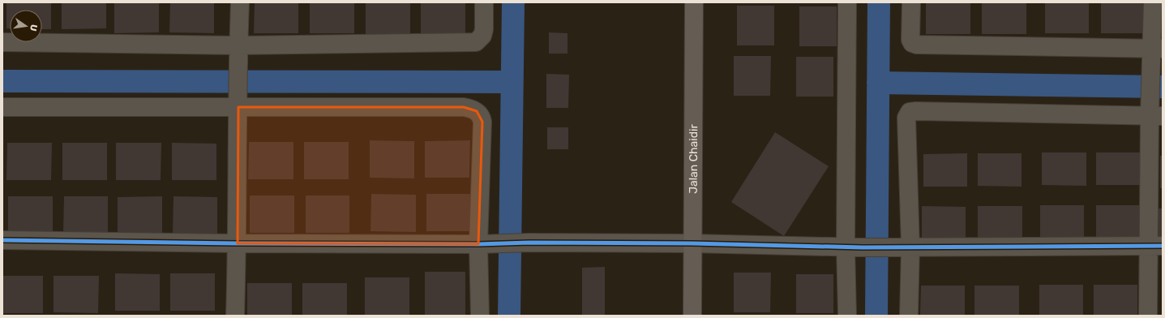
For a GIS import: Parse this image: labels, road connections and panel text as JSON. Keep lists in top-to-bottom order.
{
  "streets": {
    "street": ["Jalan Chaidir"]
  },
  "north": "right"
}
